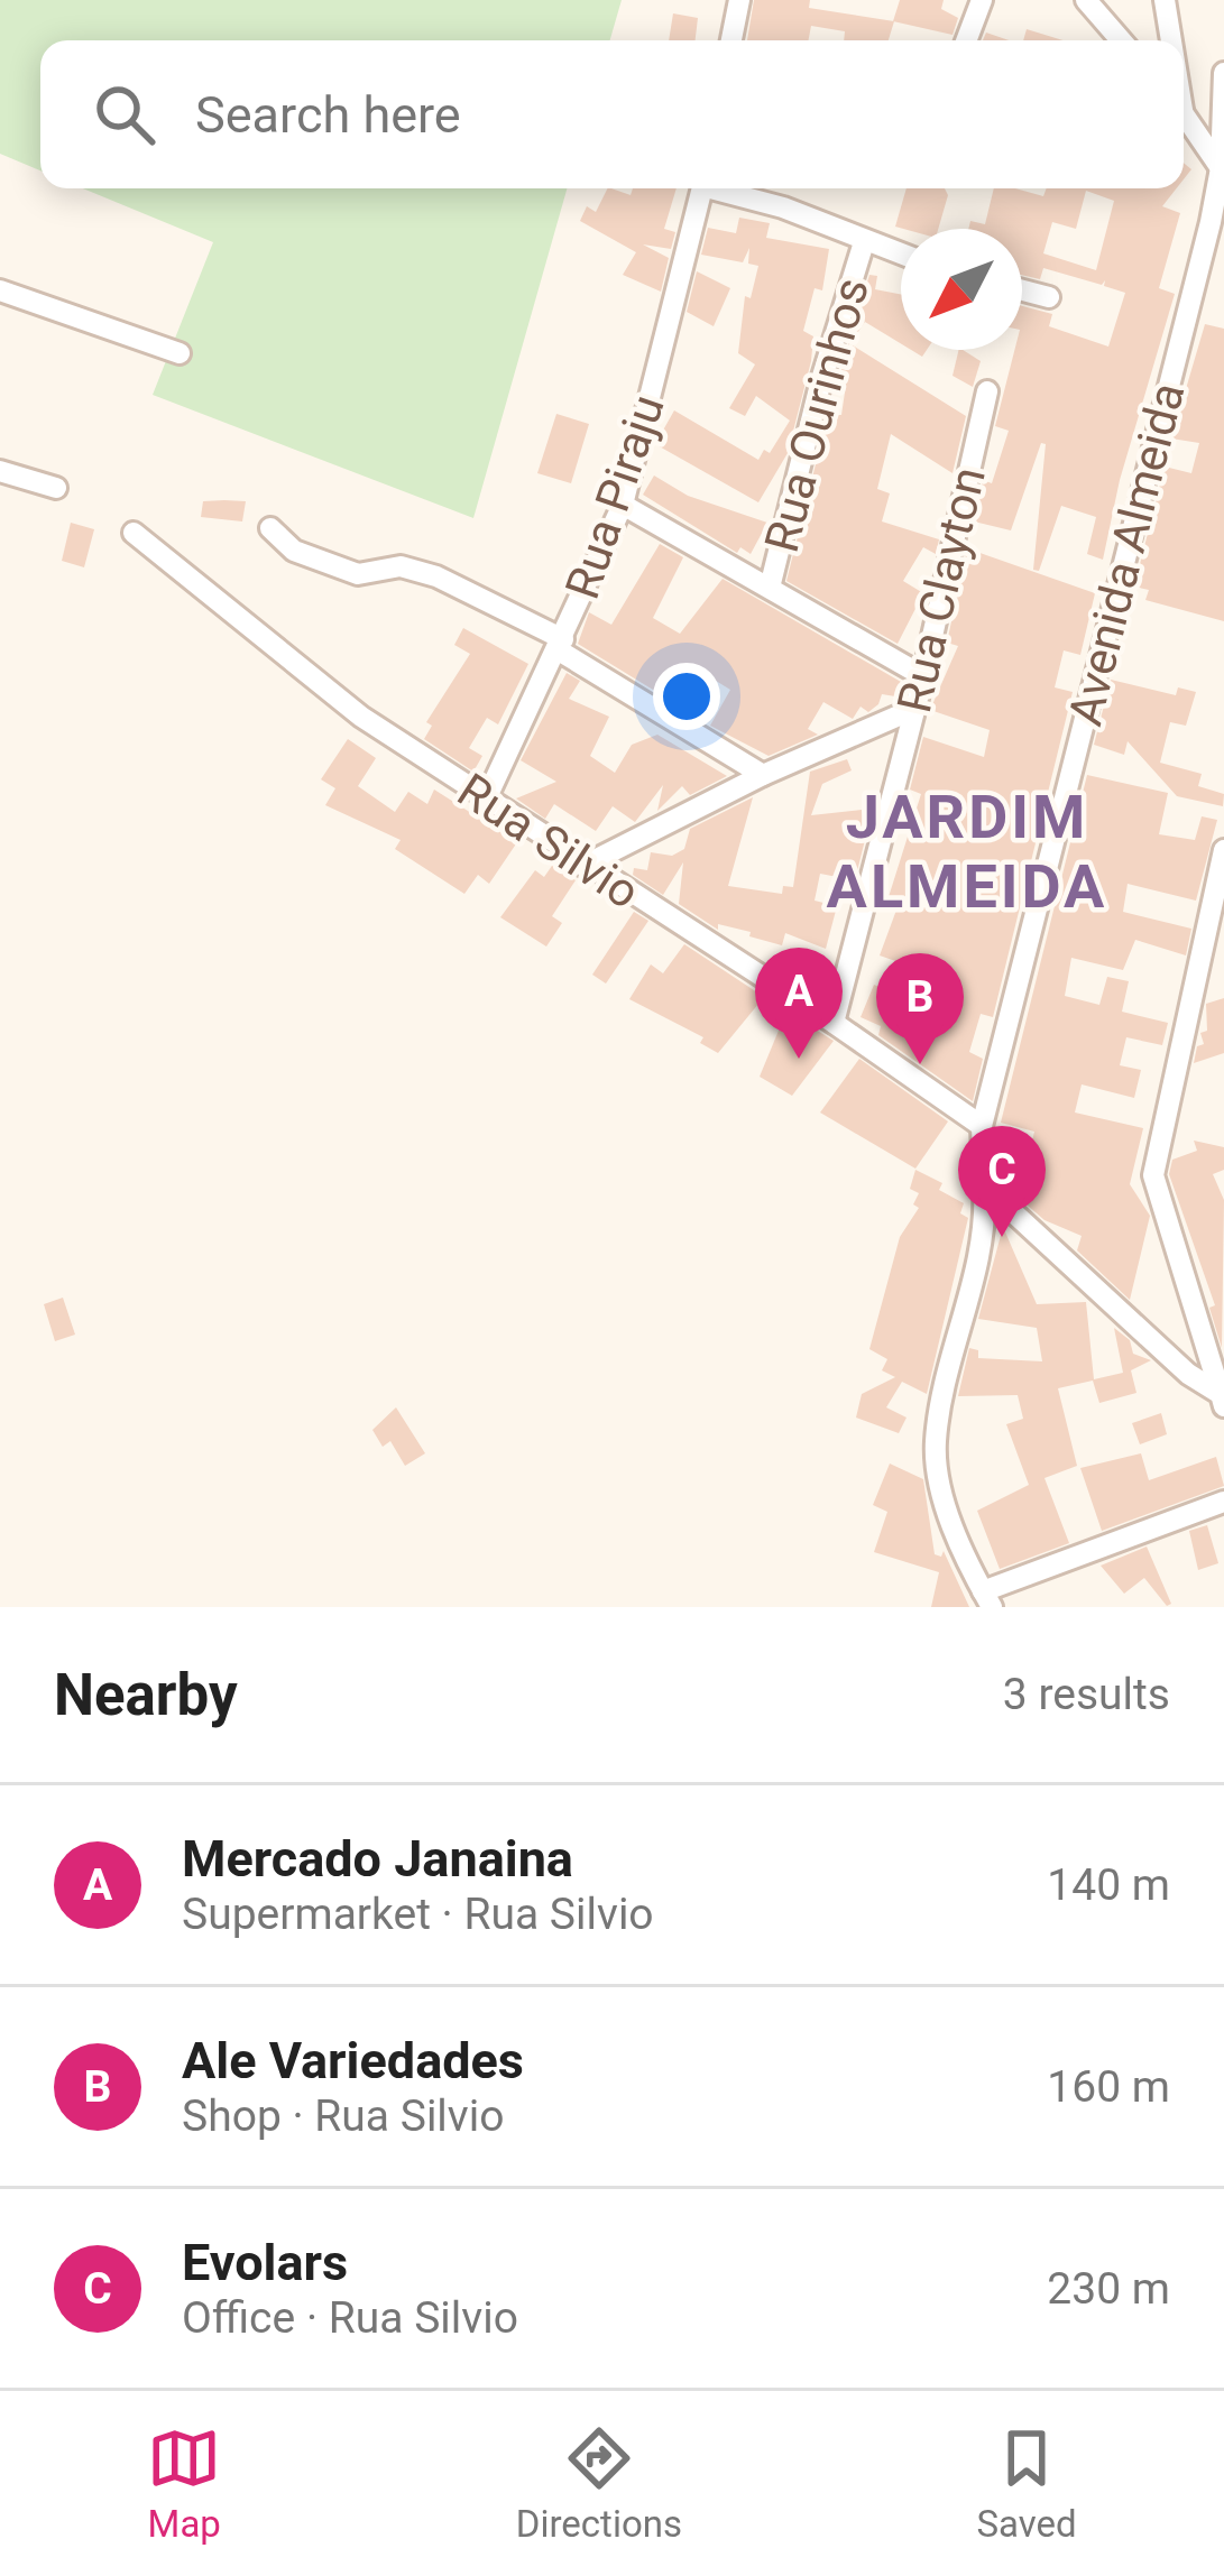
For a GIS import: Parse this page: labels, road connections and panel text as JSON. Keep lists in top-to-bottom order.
{
  "streets": {
    "street": [
      "Rua Ourinhos",
      "Rua Piraju",
      "Avenida Almeida",
      "Rua Clayton",
      "Rua Silvio"
    ]
  },
  "crossings": [
    ["Rua Piraju", "Rua Silvio"],
    ["Avenida Almeida", "Rua Silvio"],
    ["Rua Clayton", "Rua Silvio"]
  ],
  "districts": ["JARDIM ALMEIDA"],
  "north": "bottom left",
  "page": {
    "search": "Search here",
    "pins": ["A", "B", "C"],
    "heading": ["Nearby", "3 results"],
    "list": [
      {
        "mark": "A",
        "name": "Mercado Janaina",
        "note": "Supermarket · Rua Silvio",
        "value": "140 m"
      },
      {
        "mark": "B",
        "name": "Ale Variedades",
        "note": "Shop · Rua Silvio",
        "value": "160 m"
      },
      {
        "mark": "C",
        "name": "Evolars",
        "note": "Office · Rua Silvio",
        "value": "230 m"
      }
    ],
    "nav": ["Map", "Directions", "Saved"]
  }
}
